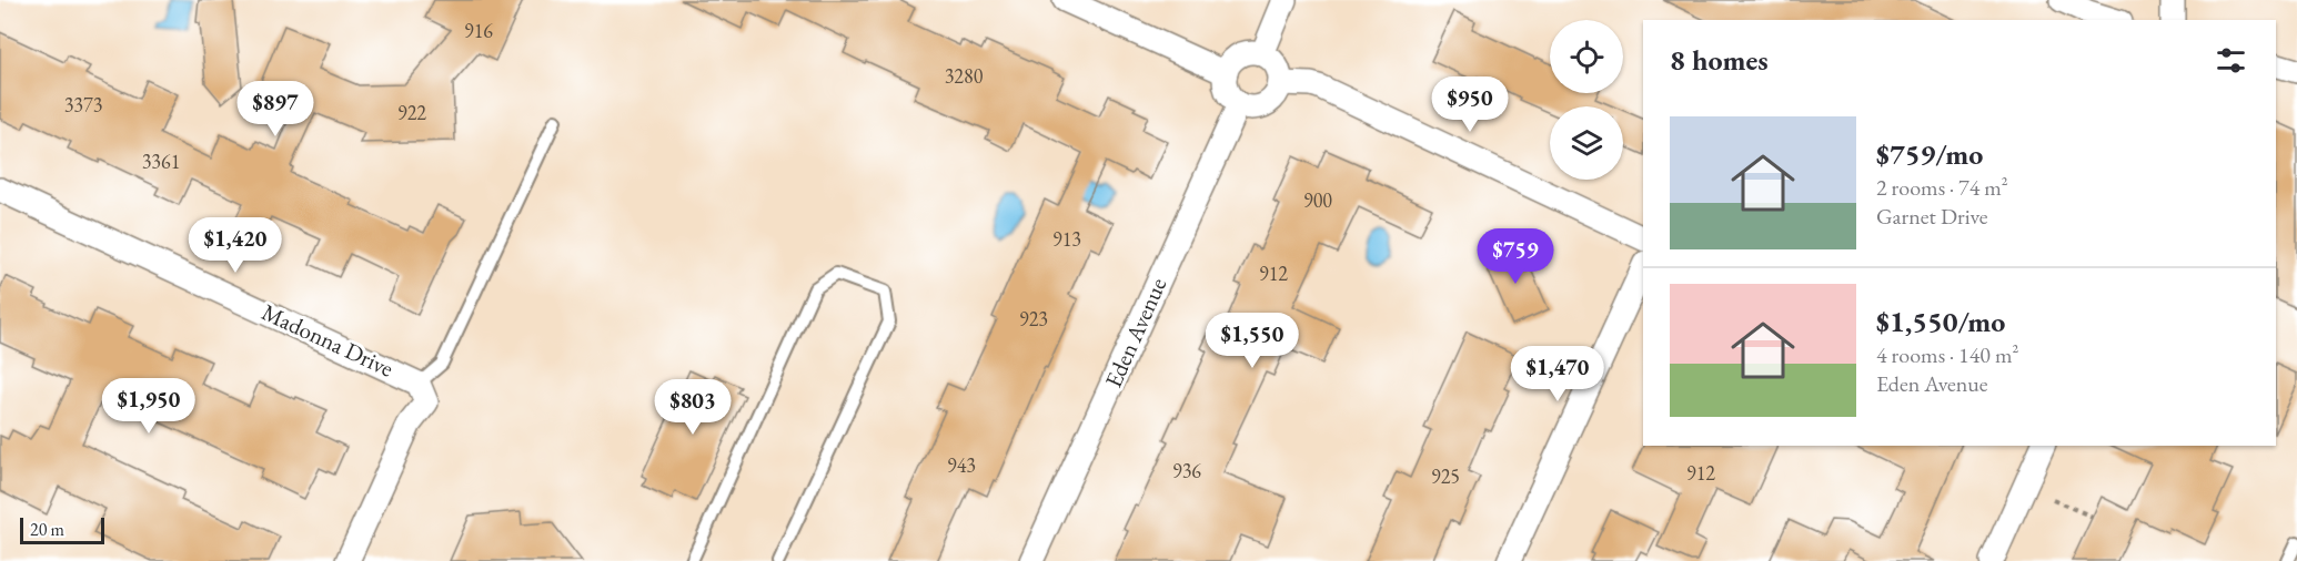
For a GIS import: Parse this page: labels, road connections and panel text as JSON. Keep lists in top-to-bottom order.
{
  "streets": {
    "street": ["Eden Avenue", "Madonna Drive"]
  },
  "house_numbers": [
    "916",
    "3280",
    "3373",
    "922",
    "3361",
    "900",
    "913",
    "912",
    "923",
    "943",
    "936",
    "912",
    "925"
  ],
  "scale_bar": "20 m",
  "page": {
    "heading": "8 homes",
    "price": [
      "$950",
      "$897",
      "$1,420",
      "$759",
      "$1,550",
      "$1,470",
      "$1,950",
      "$803"
    ],
    "list": [
      {
        "name": "$759/mo",
        "note": "2 rooms · 74 m² · Garnet Drive"
      },
      {
        "name": "$1,550/mo",
        "note": "4 rooms · 140 m² · Eden Avenue"
      }
    ],
    "scale": "20 m"
  }
}
